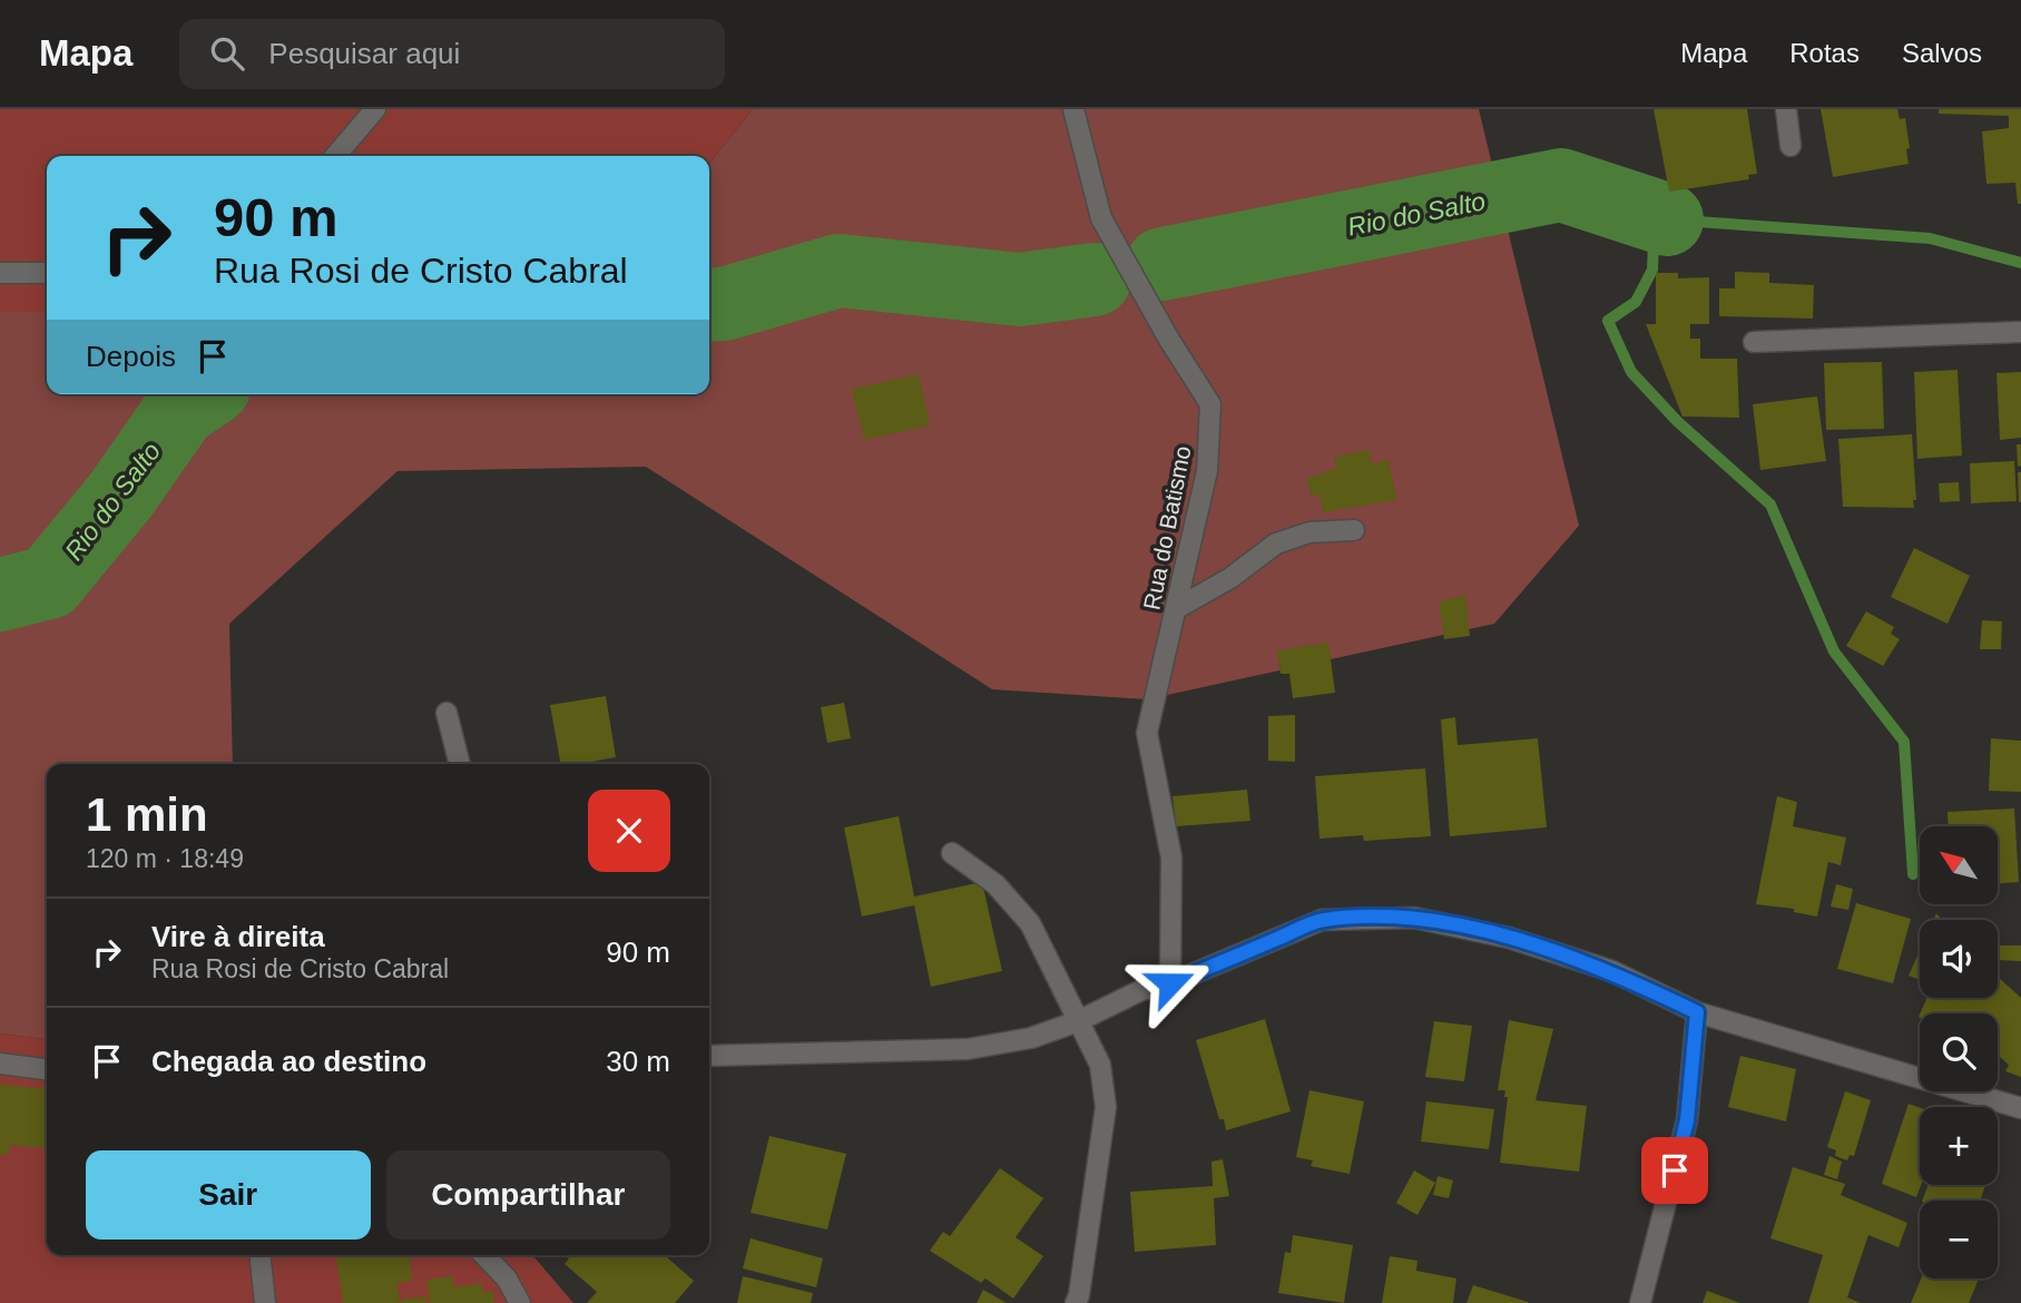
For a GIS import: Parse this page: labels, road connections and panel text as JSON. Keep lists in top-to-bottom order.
{
  "streets": {
    "street": ["Rua do Batismo"]
  },
  "water": ["Rio do Salto"],
  "north": "top left",
  "page": {
    "header": "Mapa",
    "search": "Pesquisar aqui",
    "nav": ["Mapa", "Rotas", "Salvos"],
    "turn": ["90 m", "Rua Rosi de Cristo Cabral"],
    "then": "Depois",
    "heading": ["1 min", "120 m · 18:49"],
    "map_buttons": ["+", "−"],
    "list": [
      {
        "name": "Vire à direita",
        "note": "Rua Rosi de Cristo Cabral",
        "value": "90 m"
      },
      {
        "name": "Chegada ao destino",
        "value": "30 m"
      }
    ],
    "buttons": ["Sair", "Compartilhar"]
  }
}
